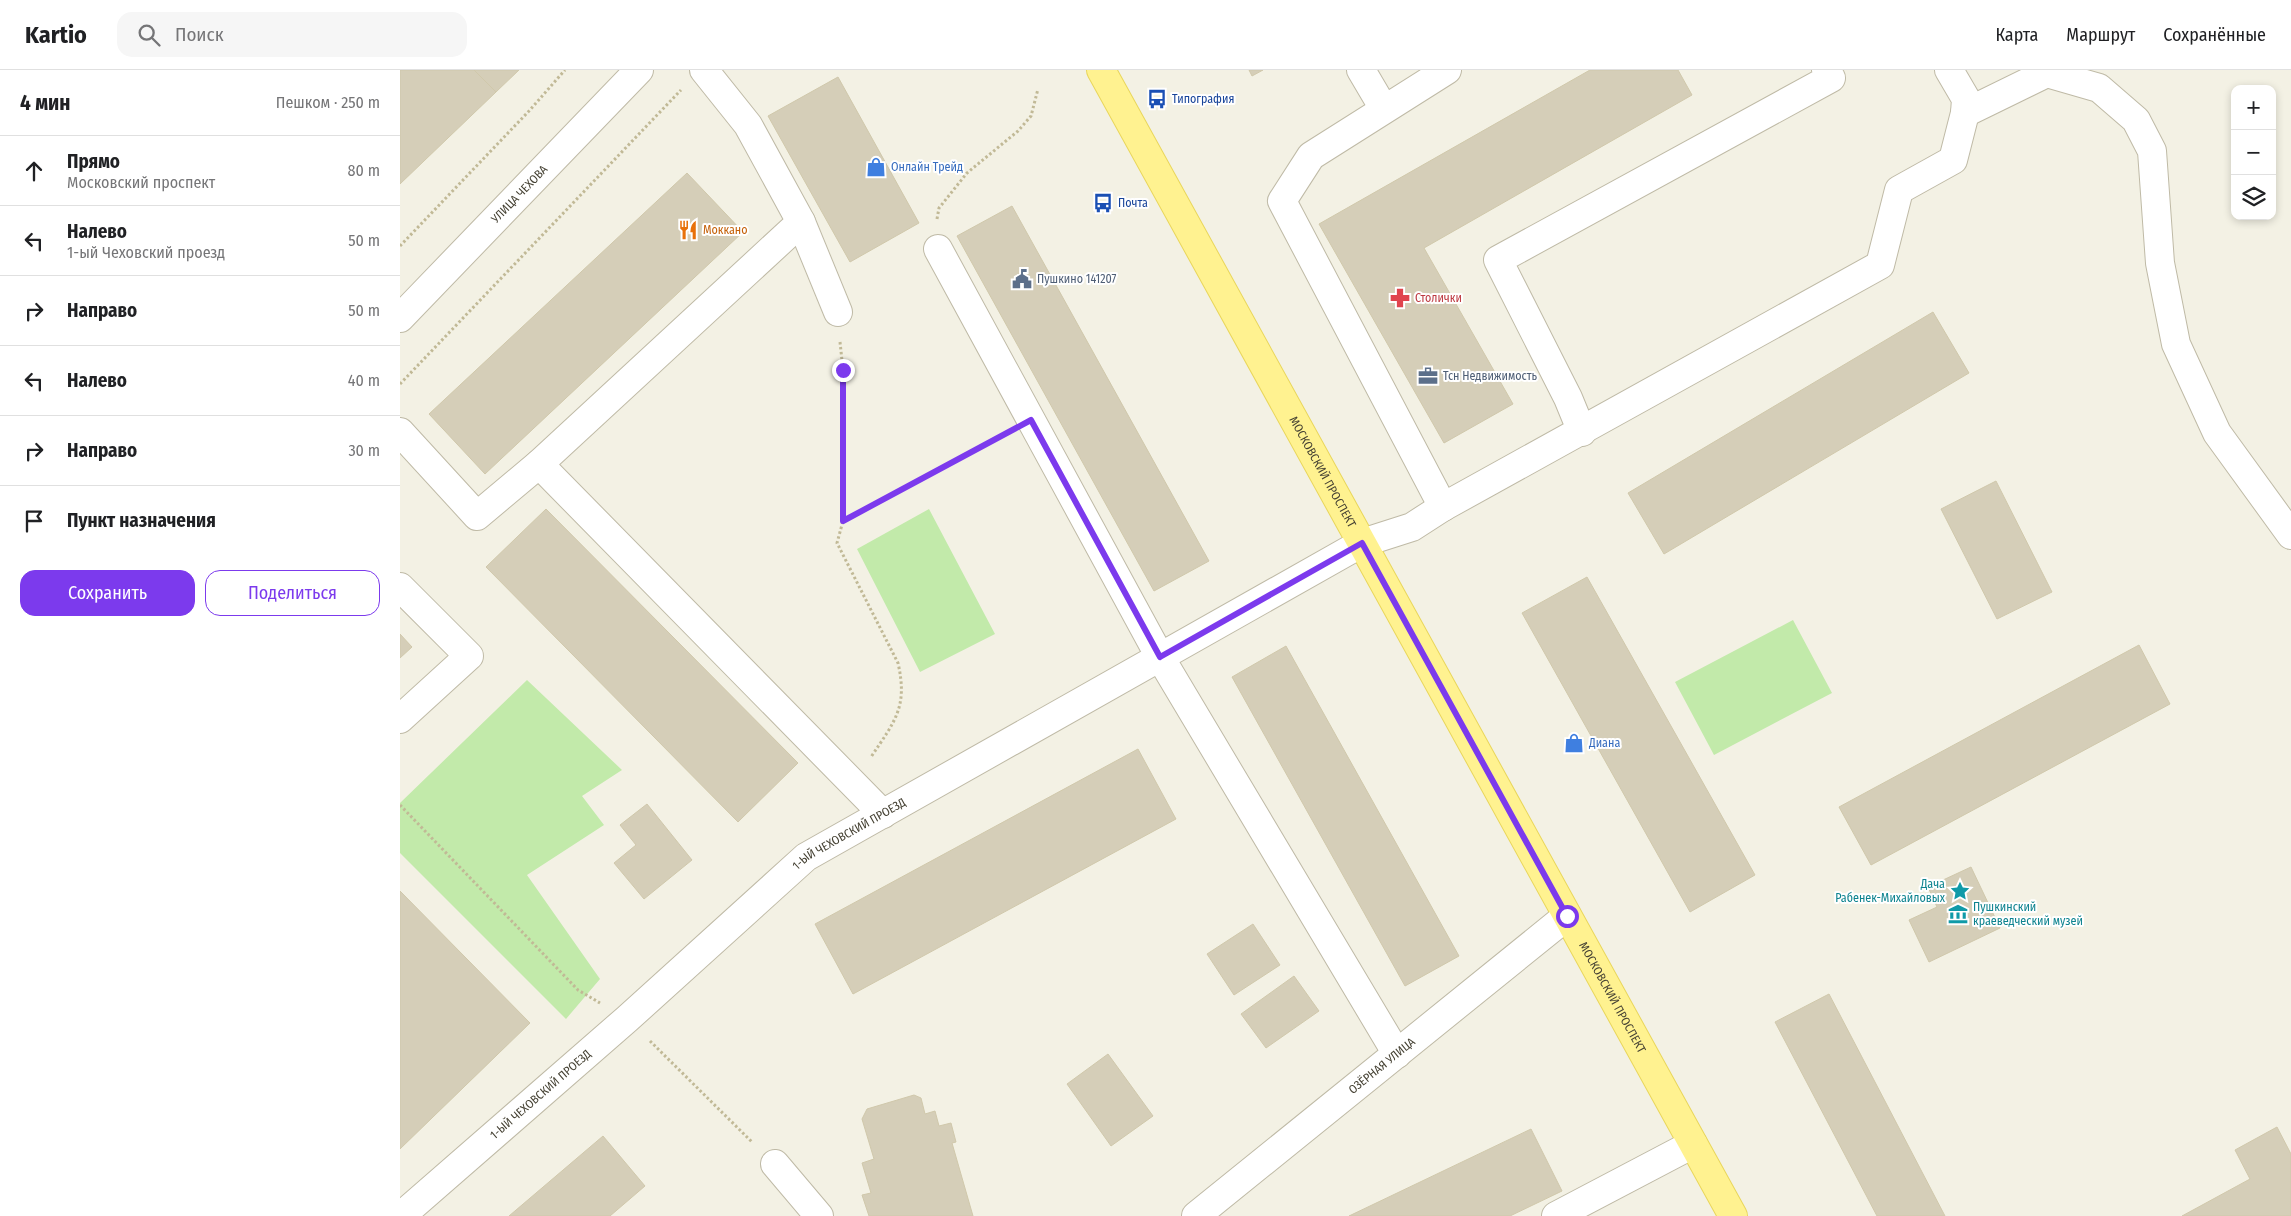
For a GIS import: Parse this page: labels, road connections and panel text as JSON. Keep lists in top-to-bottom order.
{
  "streets": {
    "main road": ["МОСКОВСКИЙ ПРОСПЕКТ"],
    "street": ["УЛИЦА ЧЕХОВА", "1-ЫЙ ЧЕХОВСКИЙ ПРОЕЗД", "ОЗЁРНАЯ УЛИЦА"]
  },
  "crossings": [
    ["МОСКОВСКИЙ ПРОСПЕКТ", "1-ЫЙ ЧЕХОВСКИЙ ПРОЕЗД"],
    ["МОСКОВСКИЙ ПРОСПЕКТ", "ОЗЁРНАЯ УЛИЦА"]
  ],
  "places": {
    "bus stop": ["Типография", "Почта"],
    "shop": ["Онлайн Трейд", "Диана"],
    "restaurant": ["Моккано"],
    "public building": ["Пушкино 141207"],
    "pharmacy": ["Столички"],
    "office": ["Тсн Недвижимость"],
    "place": ["Дача Рабенек-Михайловых"],
    "museum": ["Пушкинский краеведческий музей"]
  },
  "page": {
    "header": "Kartio",
    "search": "Поиск",
    "nav": ["Карта", "Маршрут", "Сохранённые"],
    "heading": ["4 мин", "Пешком · 250 m"],
    "map_buttons": ["+", "−"],
    "list": [
      ["Прямо", "Московский проспект", "80 m"],
      ["Налево", "1-ый Чеховский проезд", "50 m"],
      ["Направо", "50 m"],
      ["Налево", "40 m"],
      ["Направо", "30 m"],
      "Пункт назначения"
    ],
    "buttons": ["Сохранить", "Поделиться"]
  }
}
